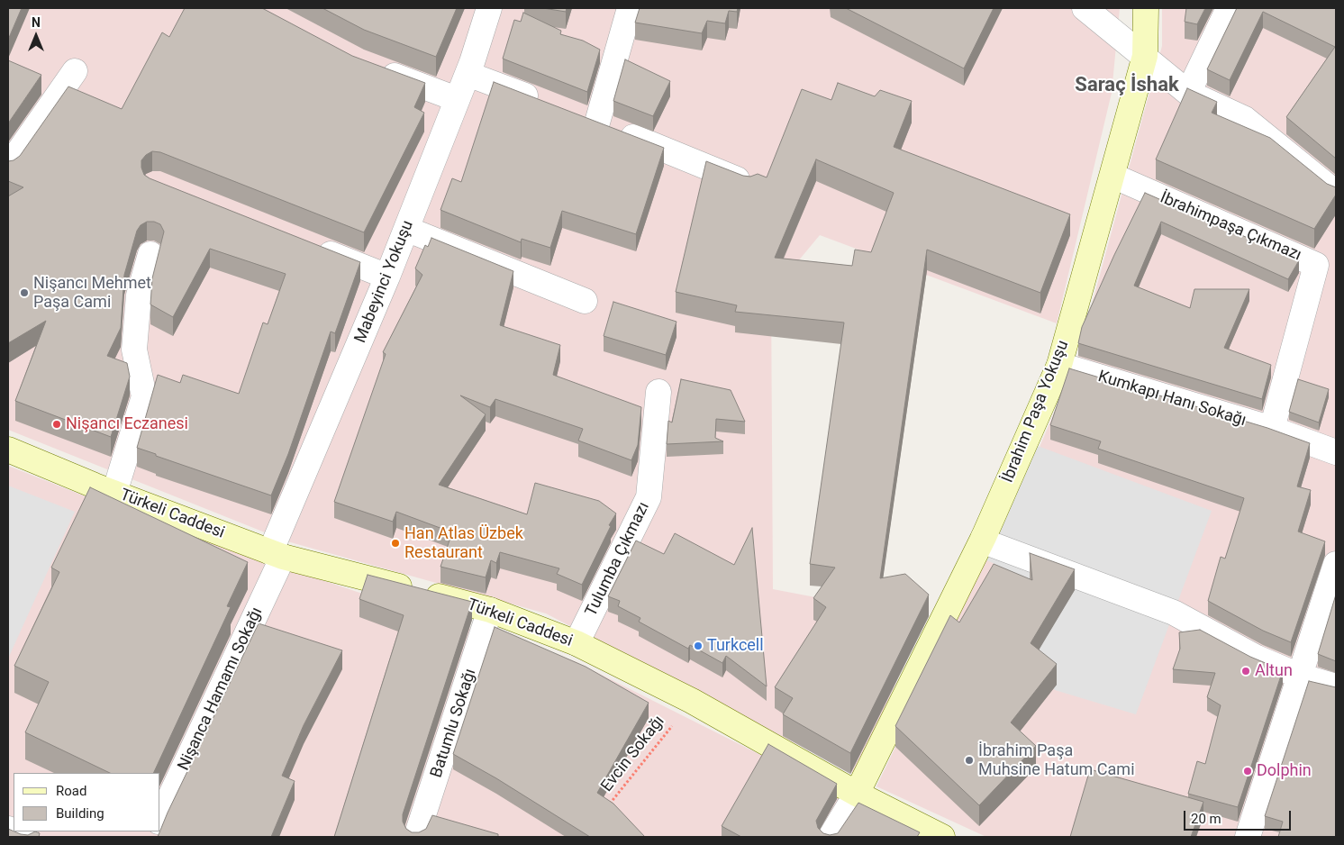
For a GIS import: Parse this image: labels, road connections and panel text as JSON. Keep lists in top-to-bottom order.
{
  "streets": {
    "main road": ["İbrahim Paşa Yokuşu", "Türkeli Caddesi"],
    "street": [
      "İbrahimpaşa Çıkmazı",
      "Mabeyinci Yokuşu",
      "Kumkapı Hanı Sokağı",
      "Tulumba Çıkmazı",
      "Nişanca Hamamı Sokağı",
      "Batumlu Sokağı"
    ],
    "path": ["Evcin Sokağı"]
  },
  "crossings": [
    ["İbrahimpaşa Çıkmazı", "Kumkapı Hanı Sokağı"],
    ["İbrahimpaşa Çıkmazı", "İbrahim Paşa Yokuşu"],
    ["Mabeyinci Yokuşu", "Türkeli Caddesi"],
    ["Mabeyinci Yokuşu", "Nişanca Hamamı Sokağı"],
    ["Kumkapı Hanı Sokağı", "İbrahim Paşa Yokuşu"],
    ["İbrahim Paşa Yokuşu", "Türkeli Caddesi"],
    ["Türkeli Caddesi", "Tulumba Çıkmazı"],
    ["Türkeli Caddesi", "Nişanca Hamamı Sokağı"],
    ["Türkeli Caddesi", "Batumlu Sokağı"],
    ["Türkeli Caddesi", "Evcin Sokağı"]
  ],
  "districts": ["Saraç İshak"],
  "places": [
    "Nişancı Mehmet Paşa Cami",
    "Nişancı Eczanesi",
    "Han Atlas Üzbek Restaurant",
    "Turkcell",
    "Altun",
    "İbrahim Paşa Muhsine Hatum Cami",
    "Dolphin"
  ],
  "legend": ["Road", "Building"],
  "scale_bar": "20 m",
  "north": "top"
}
